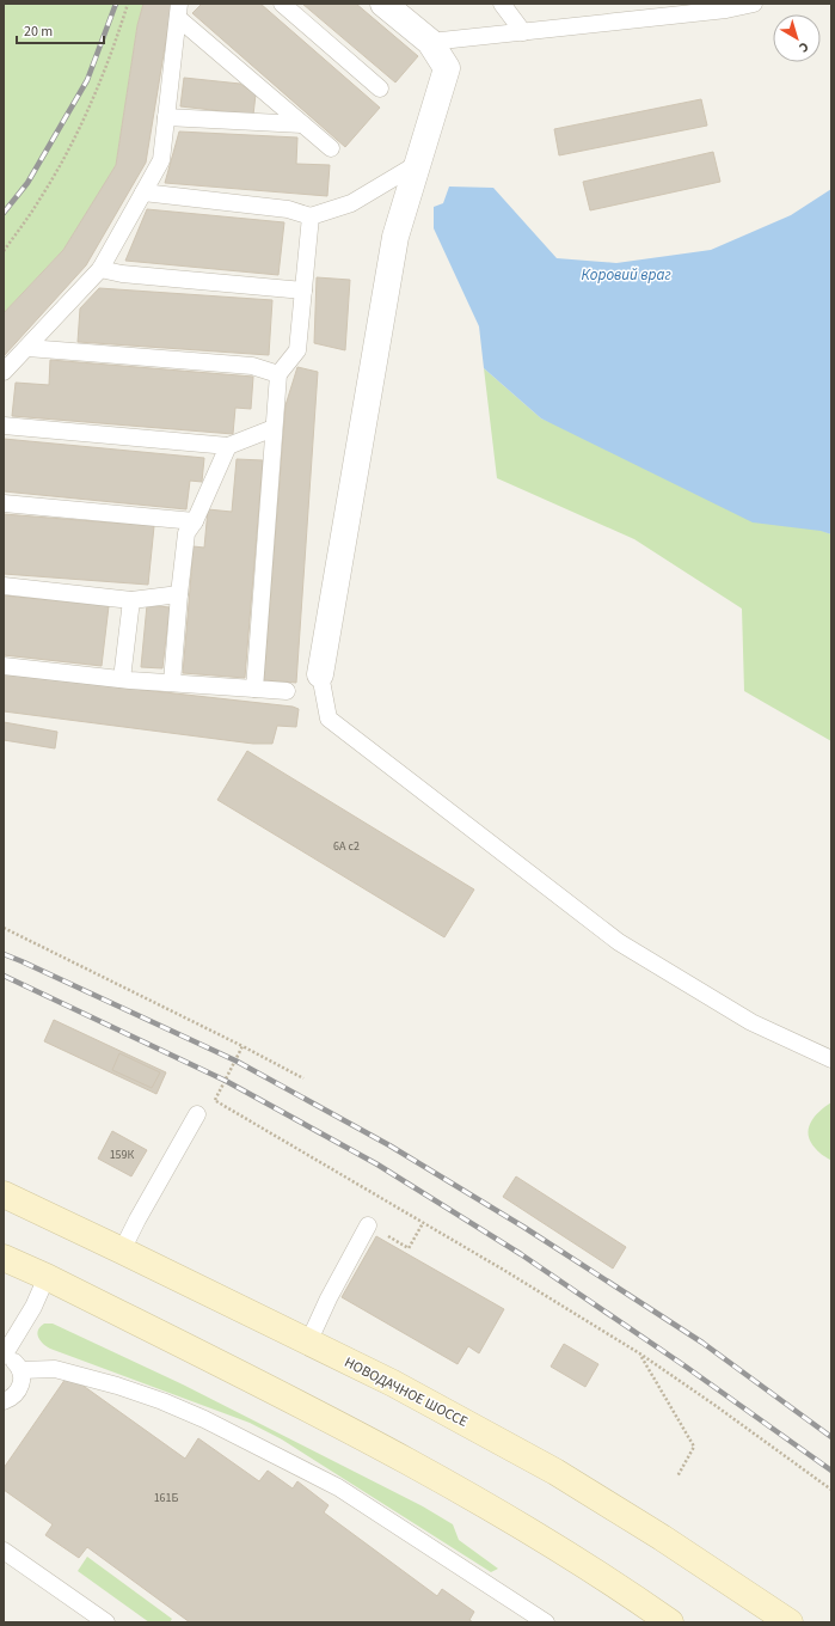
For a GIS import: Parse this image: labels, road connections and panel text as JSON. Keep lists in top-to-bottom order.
{
  "streets": {
    "main road": ["НОВОДАЧНОЕ ШОССЕ"]
  },
  "water": ["Коровий враг"],
  "house_numbers": ["6А с2", "159К", "161Б"],
  "scale_bar": "20 m",
  "north": "bottom right"
}
